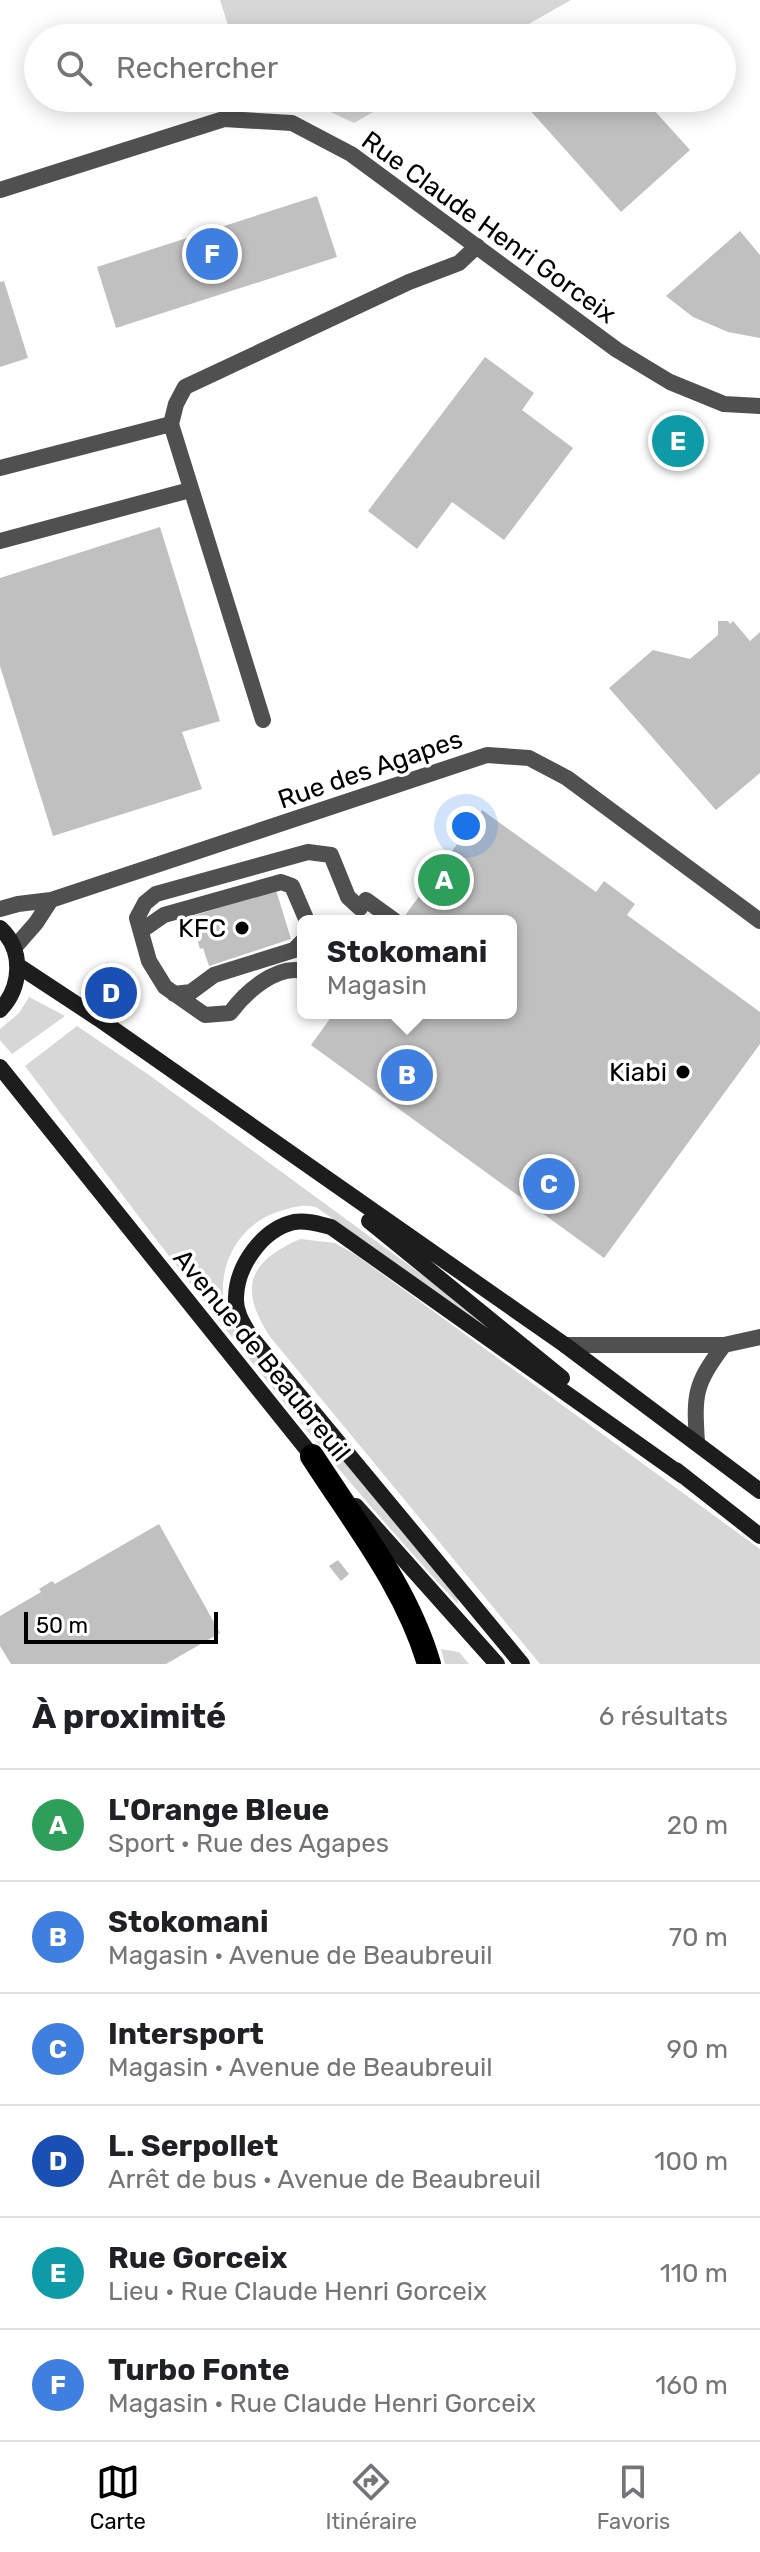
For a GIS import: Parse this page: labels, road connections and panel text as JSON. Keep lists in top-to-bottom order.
{
  "streets": {
    "main road": ["Avenue de Beaubreuil"],
    "street": ["Rue Claude Henri Gorceix", "Rue des Agapes"]
  },
  "places": ["KFC", "Kiabi"],
  "scale_bar": "50 m",
  "page": {
    "search": "Rechercher",
    "pins": [
      "F",
      "E",
      "A",
      "D",
      "B",
      "C"
    ],
    "popup": ["Stokomani", "Magasin"],
    "scale": "50 m",
    "heading": ["À proximité", "6 résultats"],
    "list": [
      {
        "mark": "A",
        "name": "L'Orange Bleue",
        "note": "Sport · Rue des Agapes",
        "value": "20 m"
      },
      {
        "mark": "B",
        "name": "Stokomani",
        "note": "Magasin · Avenue de Beaubreuil",
        "value": "70 m"
      },
      {
        "mark": "C",
        "name": "Intersport",
        "note": "Magasin · Avenue de Beaubreuil",
        "value": "90 m"
      },
      {
        "mark": "D",
        "name": "L. Serpollet",
        "note": "Arrêt de bus · Avenue de Beaubreuil",
        "value": "100 m"
      },
      {
        "mark": "E",
        "name": "Rue Gorceix",
        "note": "Lieu · Rue Claude Henri Gorceix",
        "value": "110 m"
      },
      {
        "mark": "F",
        "name": "Turbo Fonte",
        "note": "Magasin · Rue Claude Henri Gorceix",
        "value": "160 m"
      }
    ],
    "nav": ["Carte", "Itinéraire", "Favoris"]
  }
}
